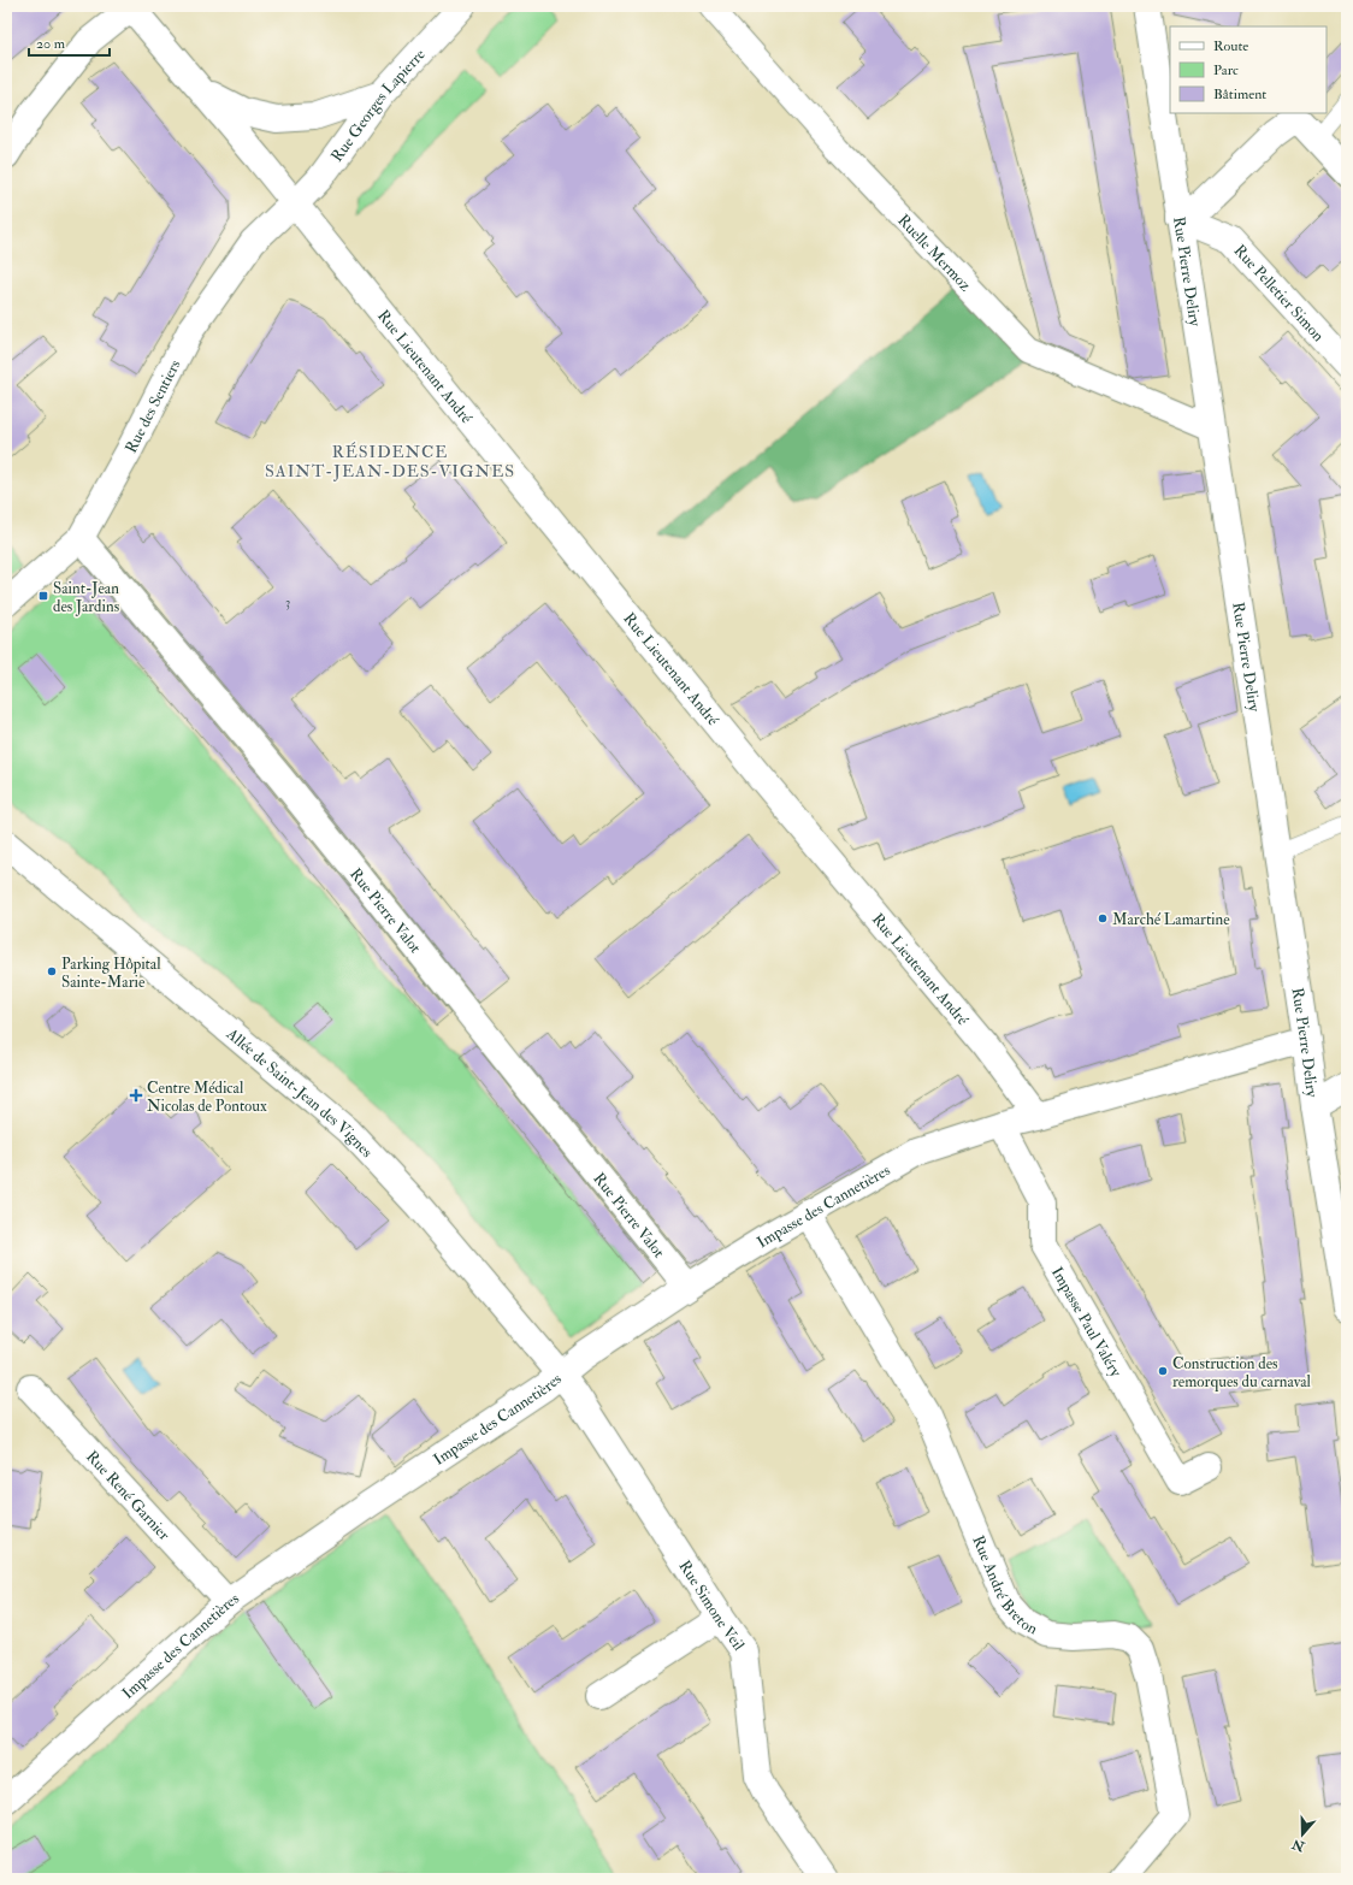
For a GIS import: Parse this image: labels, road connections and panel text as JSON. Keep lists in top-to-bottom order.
{
  "streets": {
    "street": [
      "Rue Georges Lapierre",
      "Ruelle Mermoz",
      "Rue Pierre Deliry",
      "Rue Pelletier Simon",
      "Rue Lieutenant André",
      "Rue des Sentiers",
      "Rue Pierre Valot",
      "Allée de Saint-Jean des Vignes",
      "Impasse des Cannetières",
      "Impasse Paul Valéry",
      "Rue René Garnier",
      "Rue André Breton",
      "Rue Simone Veil"
    ]
  },
  "crossings": [
    ["Rue Georges Lapierre", "Rue Lieutenant André"],
    ["Rue Georges Lapierre", "Rue des Sentiers"],
    ["Ruelle Mermoz", "Rue Pierre Deliry"],
    ["Rue Pierre Deliry", "Rue Pelletier Simon"],
    ["Rue Lieutenant André", "Rue des Sentiers"],
    ["Rue Lieutenant André", "Impasse des Cannetières"],
    ["Rue des Sentiers", "Rue Pierre Valot"],
    ["Rue Pierre Valot", "Impasse des Cannetières"],
    ["Allée de Saint-Jean des Vignes", "Impasse des Cannetières"],
    ["Allée de Saint-Jean des Vignes", "Rue Simone Veil"],
    ["Impasse des Cannetières", "Impasse Paul Valéry"],
    ["Impasse des Cannetières", "Rue René Garnier"],
    ["Impasse des Cannetières", "Rue André Breton"],
    ["Impasse des Cannetières", "Rue Simone Veil"]
  ],
  "districts": ["RÉSIDENCE SAINT-JEAN-DES-VIGNES"],
  "places": {
    "transit": ["Saint-Jean des Jardins"],
    "other": ["Marché Lamartine", "Parking Hôpital Sainte-Marie", "Construction des remorques du carnaval"],
    "health": ["Centre Médical Nicolas de Pontoux"]
  },
  "house_numbers": ["3"],
  "legend": ["Route", "Parc", "Bâtiment"],
  "scale_bar": "20 m",
  "north": "bottom"
}
